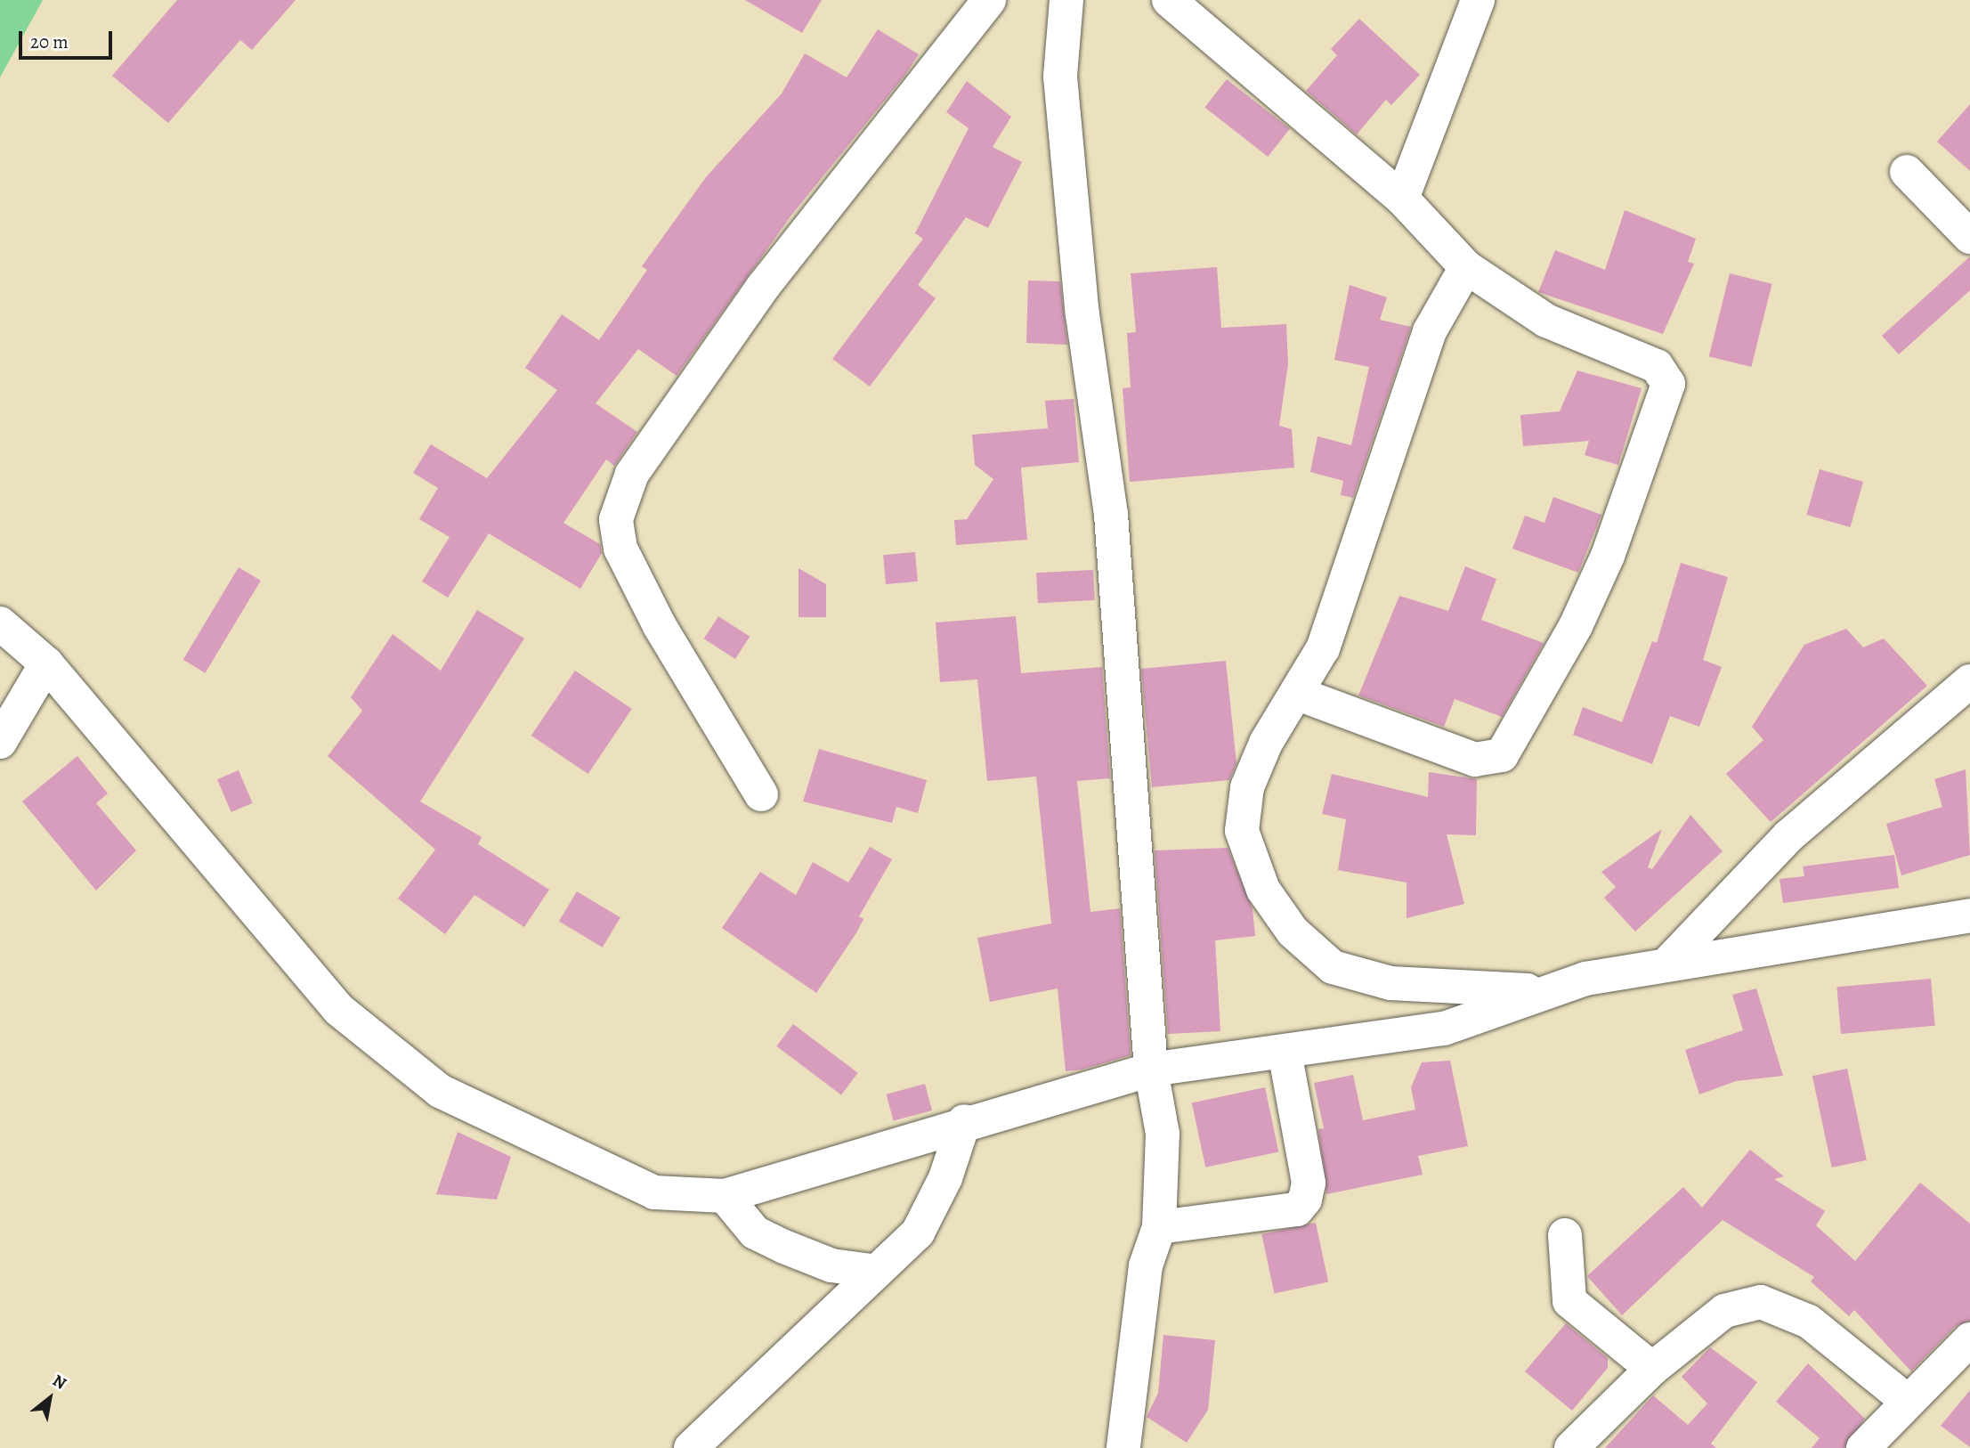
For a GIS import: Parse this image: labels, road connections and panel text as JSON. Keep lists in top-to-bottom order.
{
  "scale_bar": "20 m",
  "north": "top right"
}
